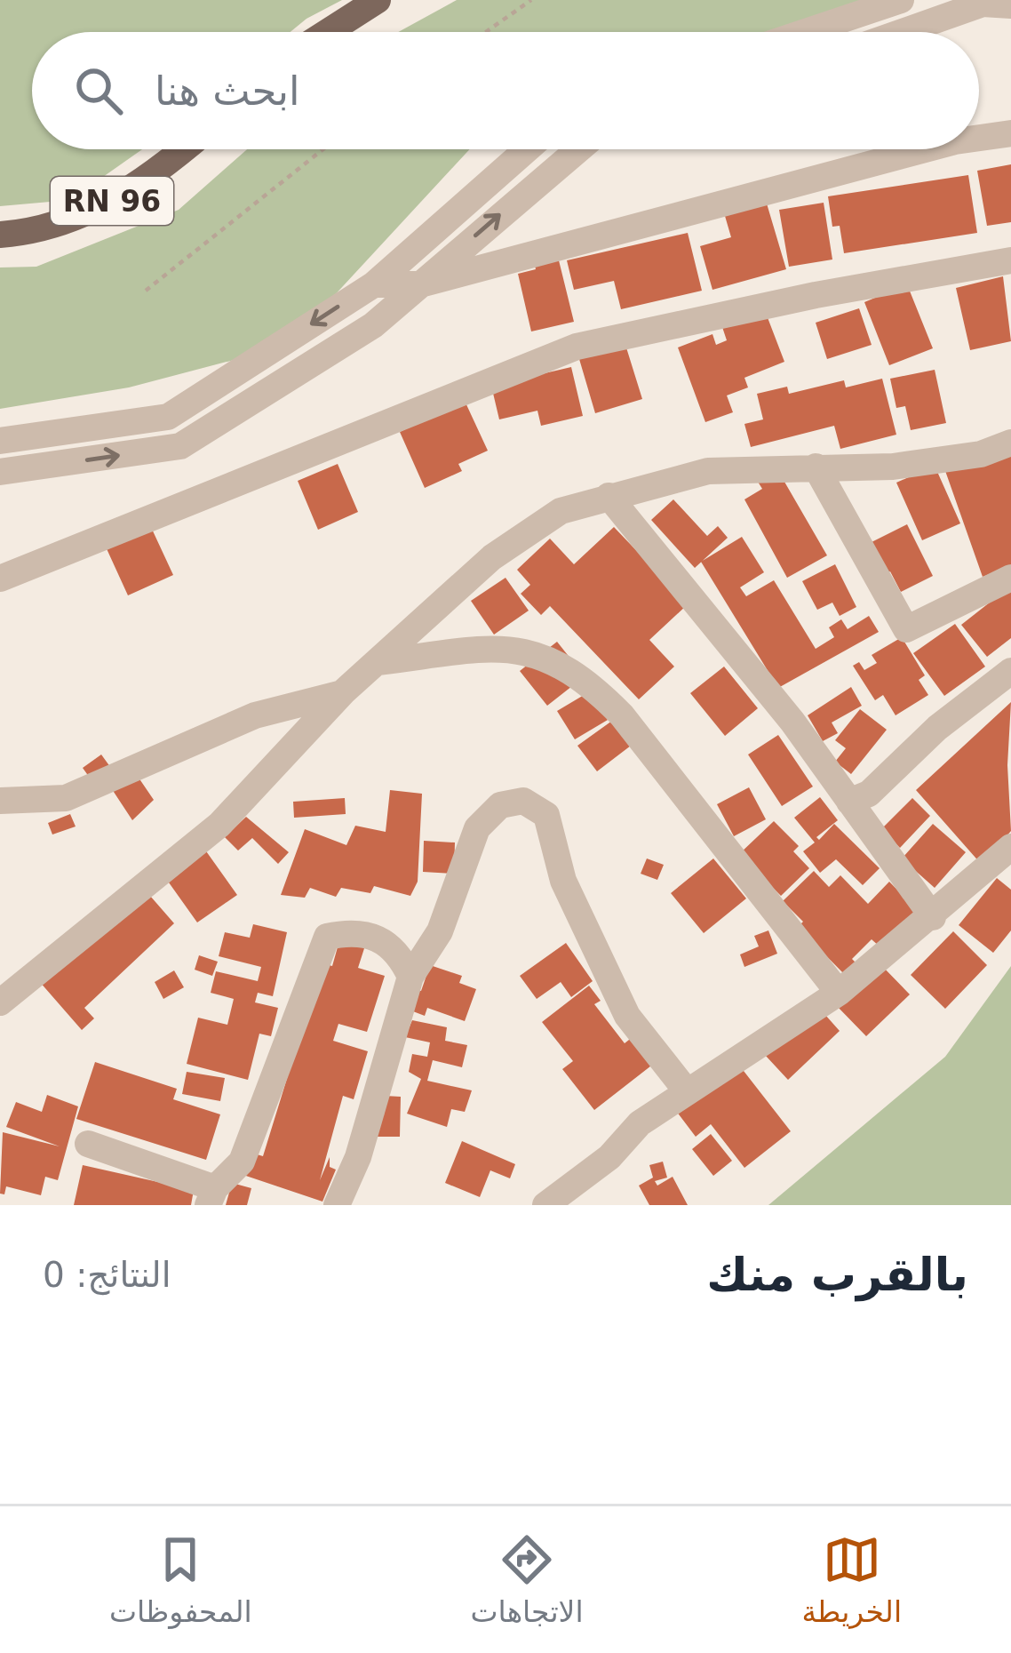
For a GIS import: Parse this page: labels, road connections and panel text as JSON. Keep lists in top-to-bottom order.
{
  "streets": {
    "main road": ["RN 96"]
  },
  "page": {
    "search": "ابحث هنا",
    "heading": ["بالقرب منك", "النتائج: 0"],
    "nav": ["الخريطة", "الاتجاهات", "المحفوظات"]
  }
}
